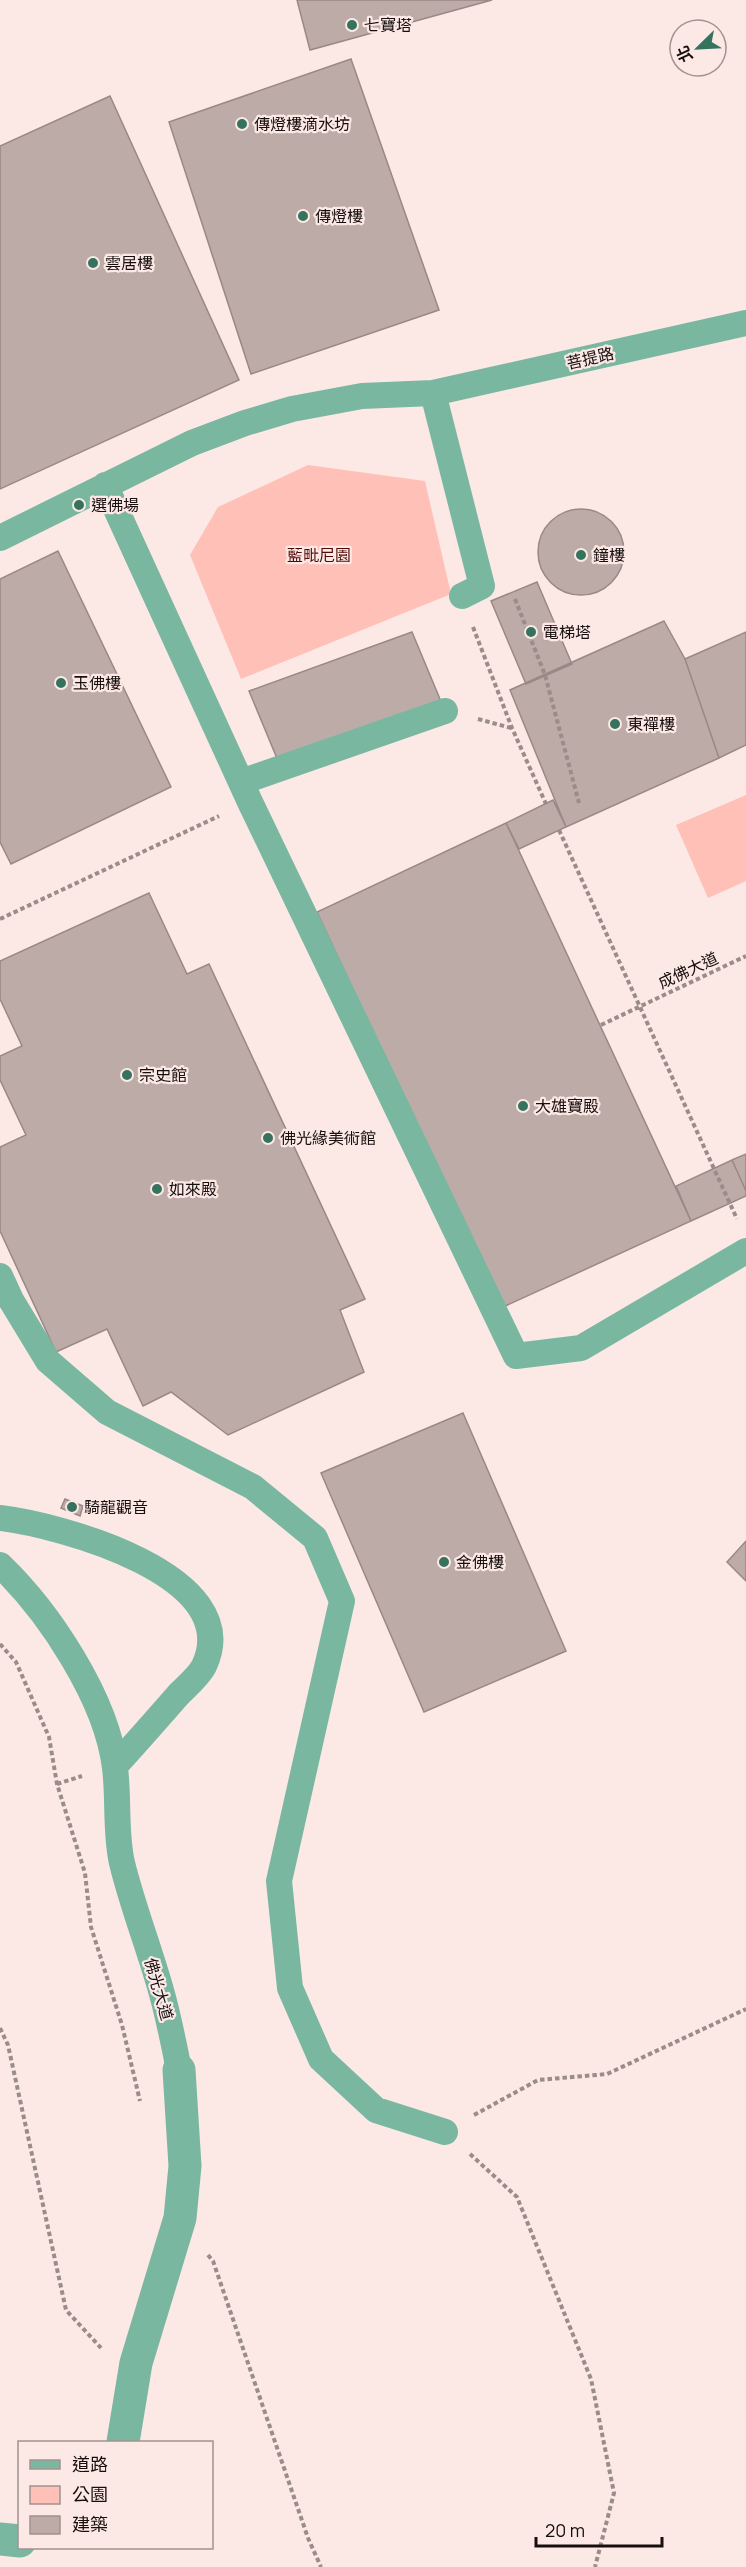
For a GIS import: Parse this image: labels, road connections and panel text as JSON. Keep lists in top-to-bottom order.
{
  "streets": {
    "street": ["佛光大道"],
    "lane": ["菩提路"],
    "path": ["成佛大道"]
  },
  "parks": ["藍毗尼園"],
  "places": [
    "七寶塔",
    "傳燈樓滴水坊",
    "傳燈樓",
    "雲居樓",
    "選佛場",
    "鐘樓",
    "電梯塔",
    "玉佛樓",
    "東禪樓",
    "宗史館",
    "大雄寶殿",
    "佛光緣美術館",
    "如來殿",
    "騎龍觀音",
    "金佛樓"
  ],
  "legend": ["道路", "公園", "建築"],
  "scale_bar": "20 m",
  "north": "bottom left"
}
